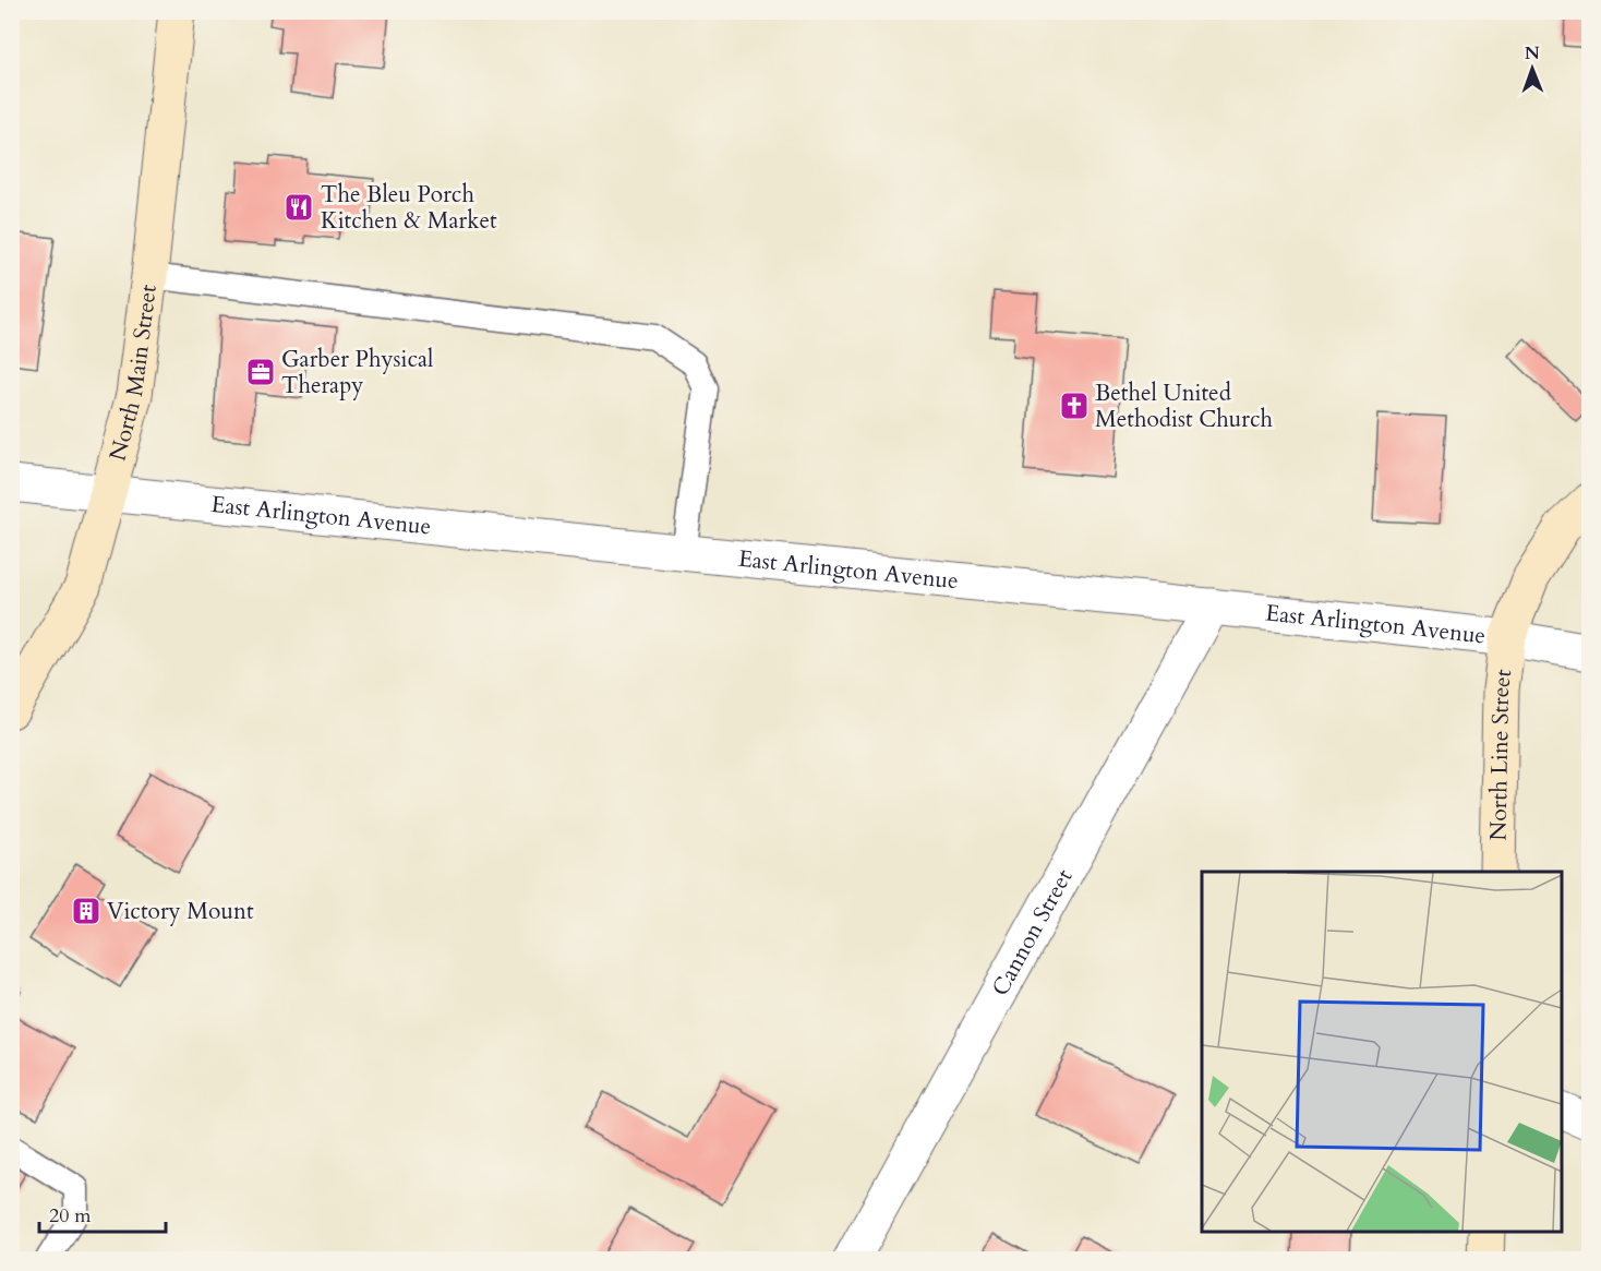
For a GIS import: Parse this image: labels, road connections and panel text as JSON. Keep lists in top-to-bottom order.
{
  "streets": {
    "main road": ["North Main Street", "North Line Street"],
    "street": ["East Arlington Avenue", "Cannon Street"]
  },
  "crossings": [
    ["North Main Street", "East Arlington Avenue"],
    ["East Arlington Avenue", "North Line Street"],
    ["East Arlington Avenue", "Cannon Street"]
  ],
  "places": {
    "restaurant": ["The Bleu Porch Kitchen & Market"],
    "office": ["Garber Physical Therapy"],
    "church": ["Bethel United Methodist Church"],
    "building": ["Victory Mount"]
  },
  "scale_bar": "20 m",
  "north": "top"
}
